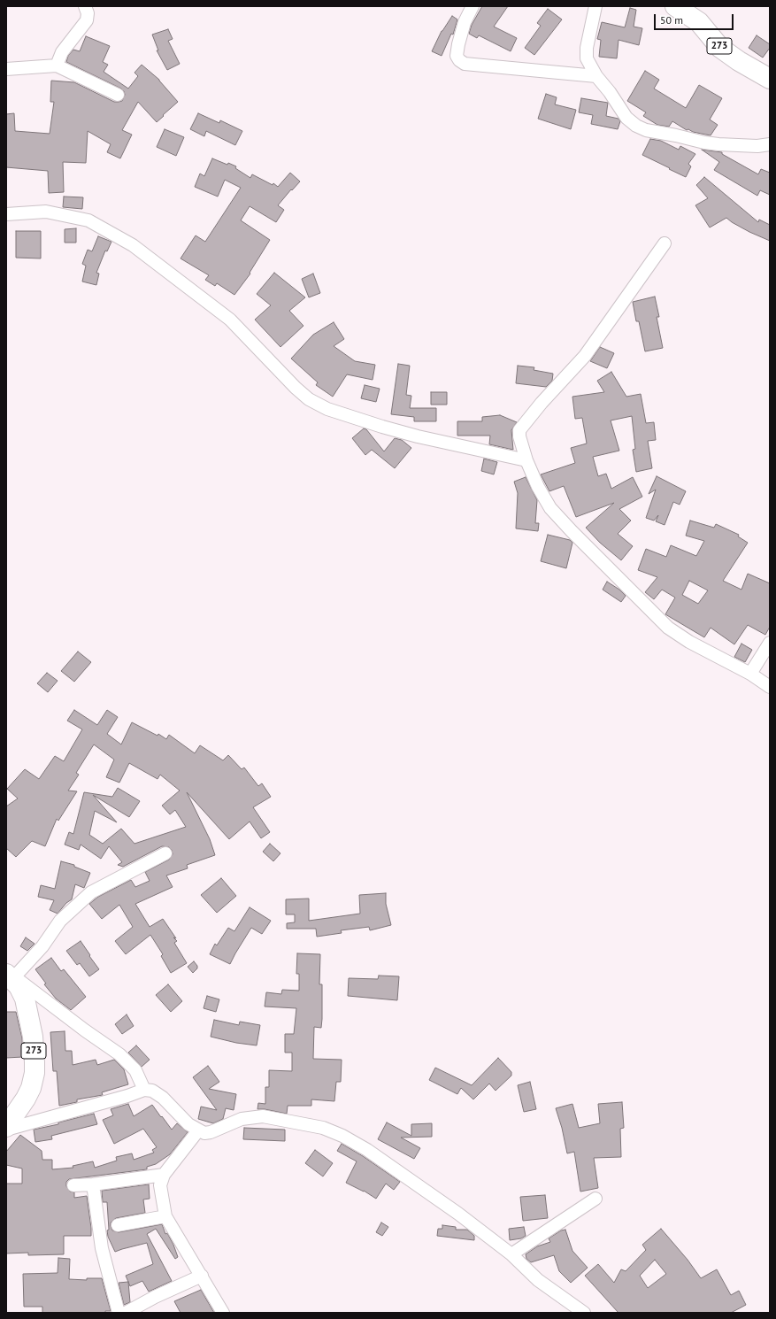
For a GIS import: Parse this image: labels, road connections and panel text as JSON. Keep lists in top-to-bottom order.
{
  "streets": {
    "main road": ["273"]
  },
  "scale_bar": "50 m"
}
